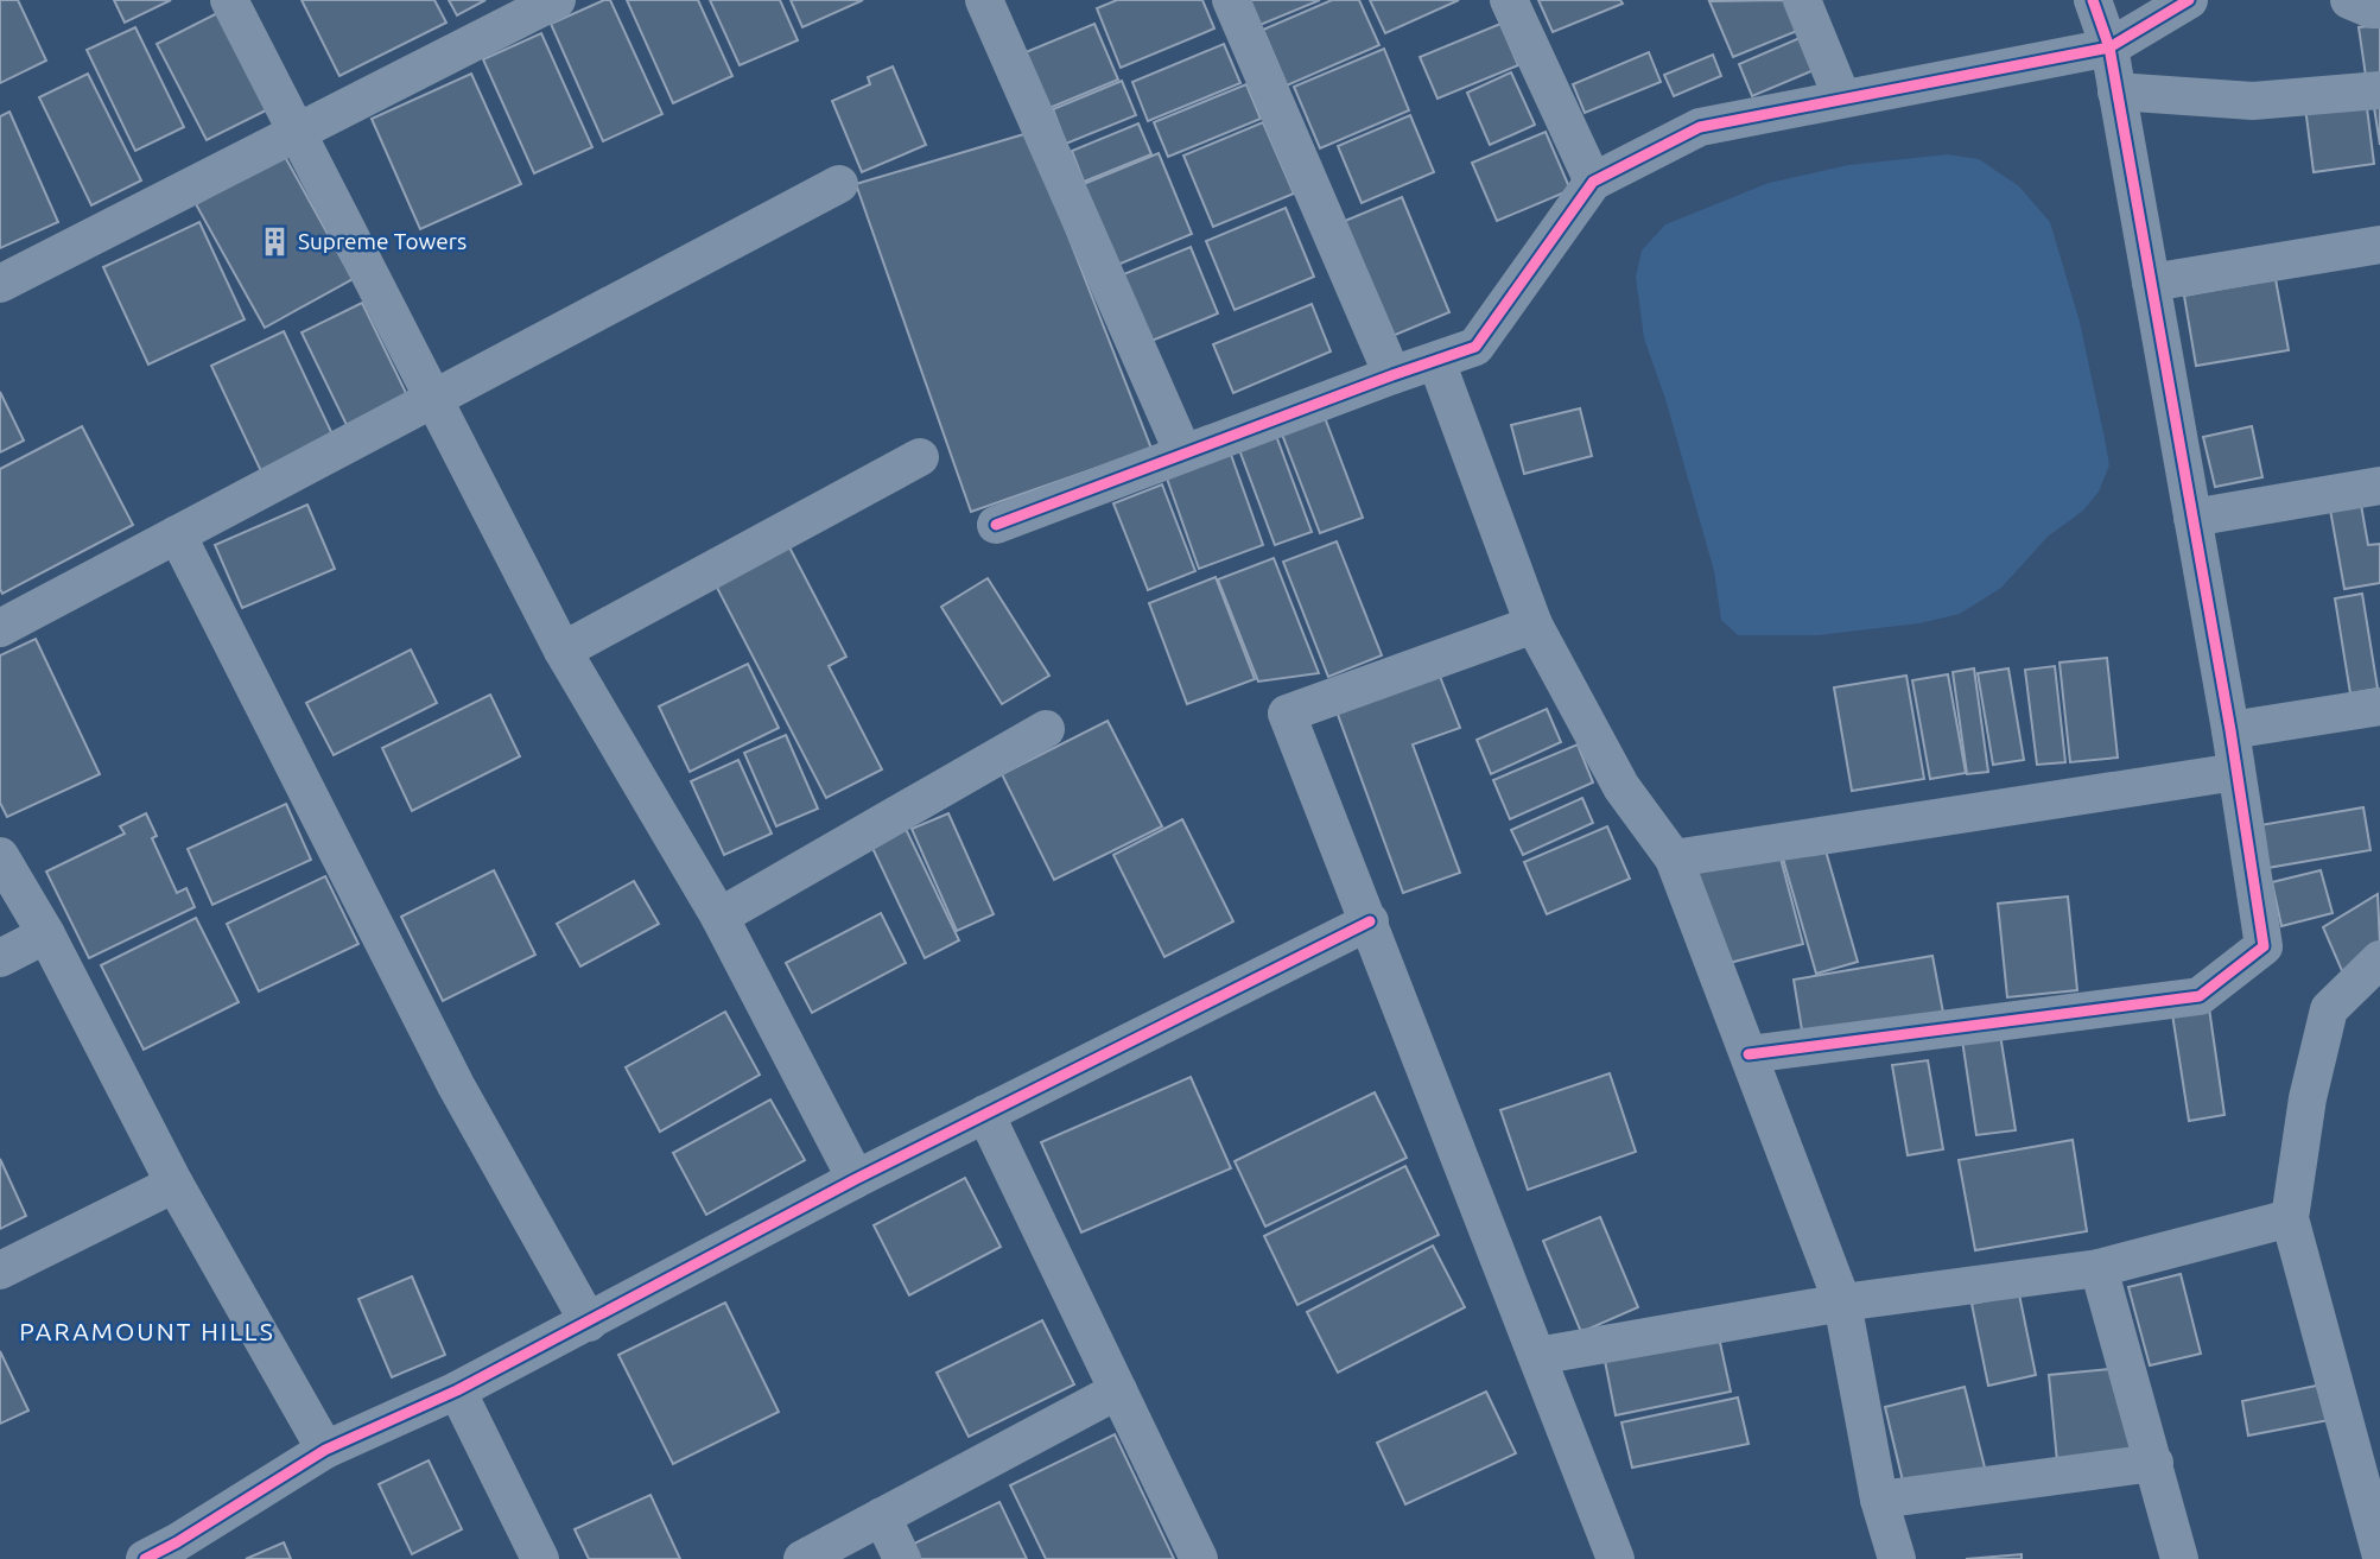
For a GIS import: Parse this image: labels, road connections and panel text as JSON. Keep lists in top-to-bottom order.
{
  "districts": ["PARAMOUNT HILLS"],
  "places": {
    "building": ["Supreme Towers"]
  }
}
